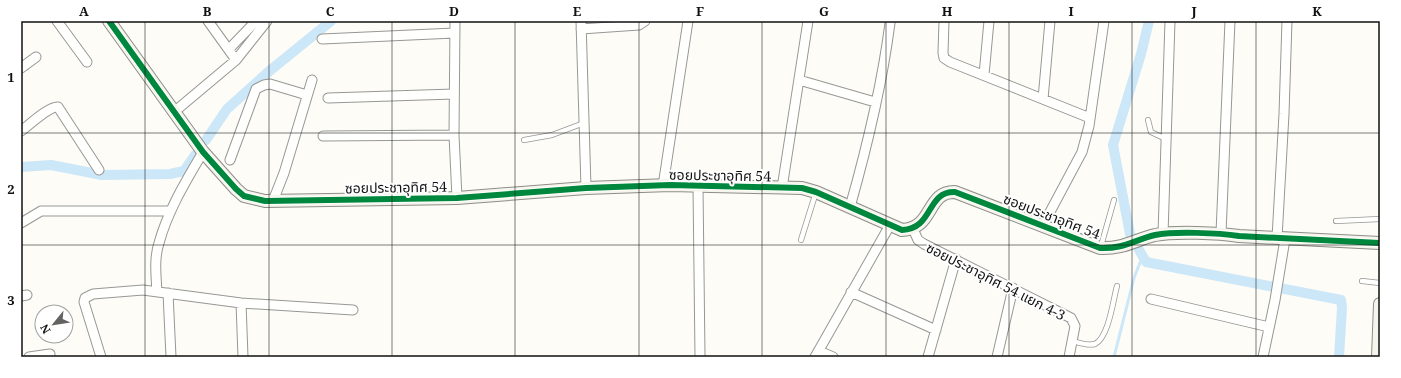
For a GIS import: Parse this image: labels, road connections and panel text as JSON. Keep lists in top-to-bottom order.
{
  "streets": {
    "street": ["ซอยประชาอุทิศ 54", "ซอยประชาอุทิศ 54 แยก 4-3"]
  },
  "crossings": [
    ["ซอยประชาอุทิศ 54", "ซอยประชาอุทิศ 54 แยก 4-3"]
  ],
  "north": "bottom left",
  "grid": {
    "columns": [
      "A",
      "B",
      "C",
      "D",
      "E",
      "F",
      "G",
      "H",
      "I",
      "J",
      "K"
    ],
    "rows": ["1", "2", "3"]
  }
}
